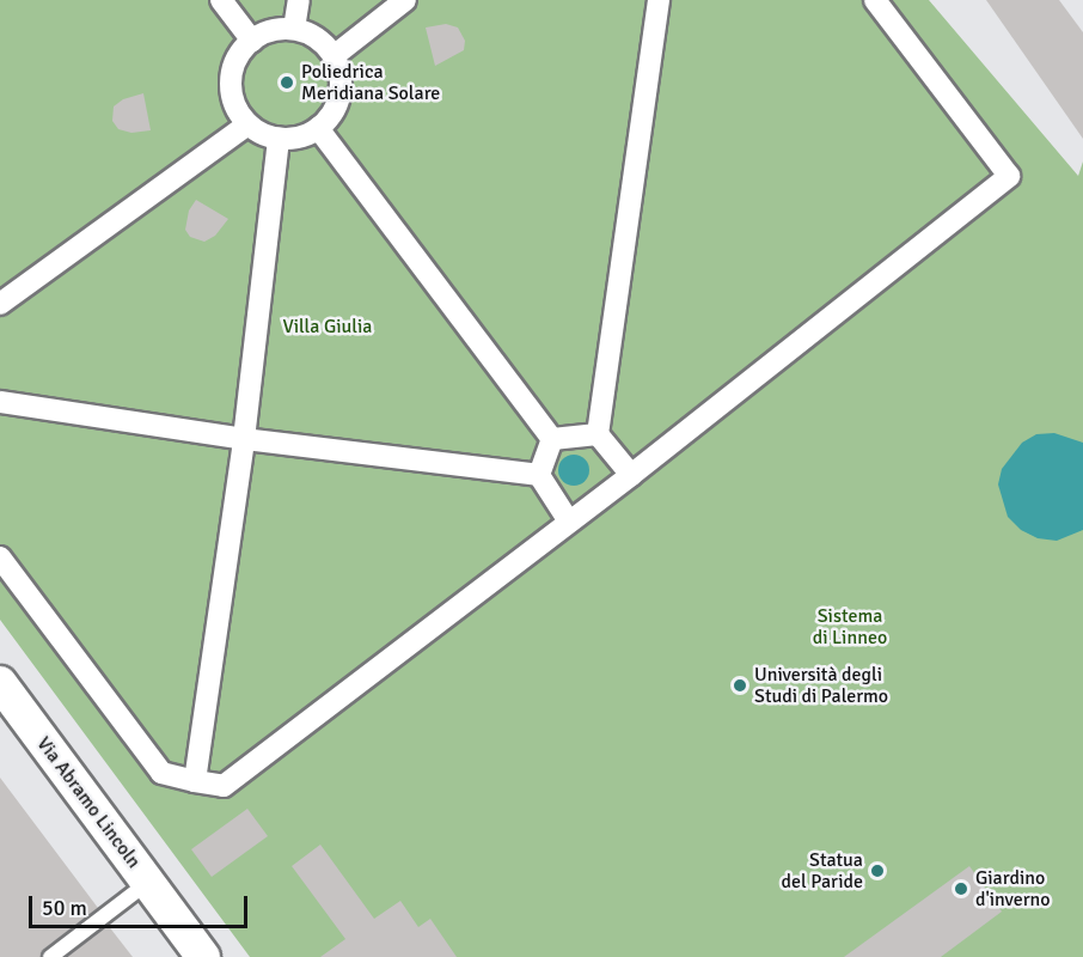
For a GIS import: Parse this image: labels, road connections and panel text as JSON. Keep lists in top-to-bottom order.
{
  "streets": {
    "street": ["Via Abramo Lincoln"]
  },
  "parks": ["Villa Giulia", "Sistema di Linneo"],
  "places": [
    "Poliedrica Meridiana Solare",
    "Università degli Studi di Palermo",
    "Statua del Paride",
    "Giardino d'inverno"
  ],
  "scale_bar": "50 m"
}
